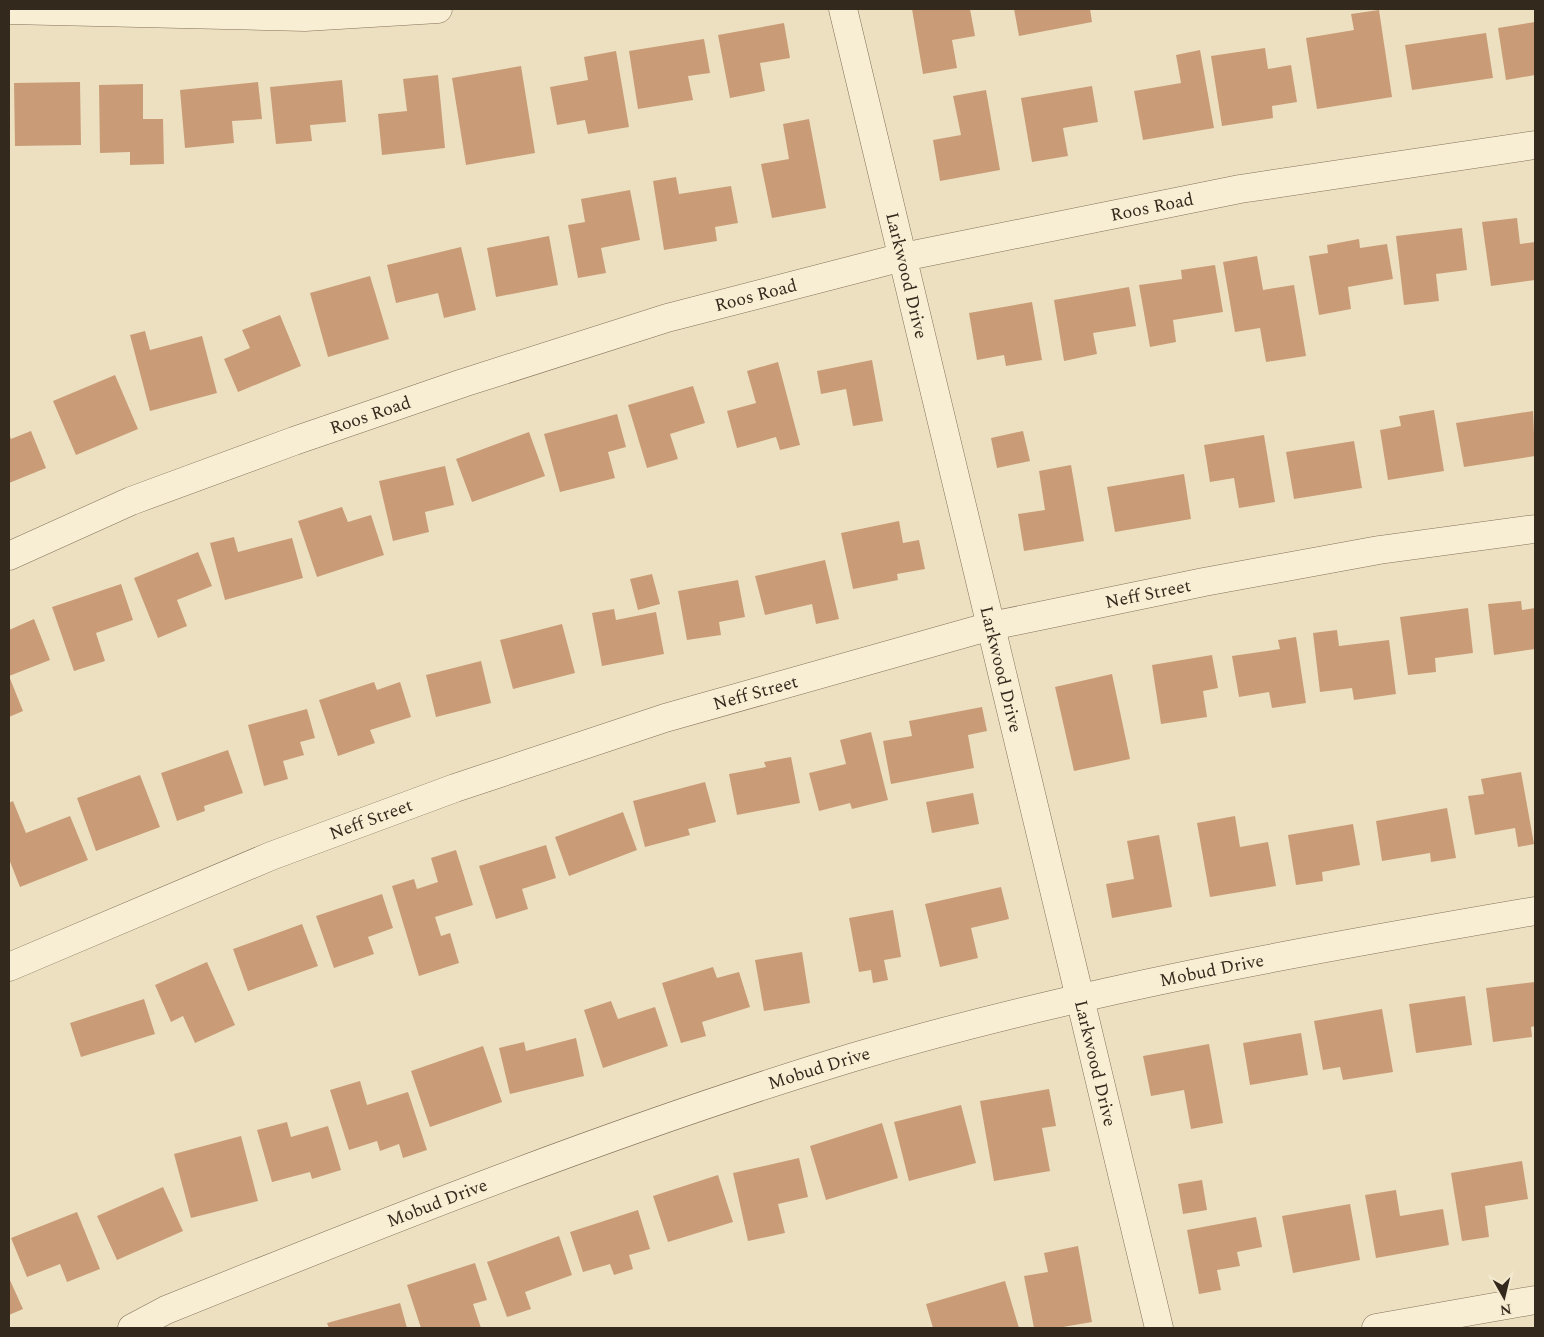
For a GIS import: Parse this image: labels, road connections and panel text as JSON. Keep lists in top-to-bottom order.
{
  "streets": {
    "street": [
      "Roos Road",
      "Larkwood Drive",
      "Neff Street",
      "Mobud Drive"
    ]
  },
  "crossings": [
    ["Roos Road", "Larkwood Drive"],
    ["Larkwood Drive", "Neff Street"],
    ["Larkwood Drive", "Mobud Drive"]
  ],
  "north": "bottom"
}
